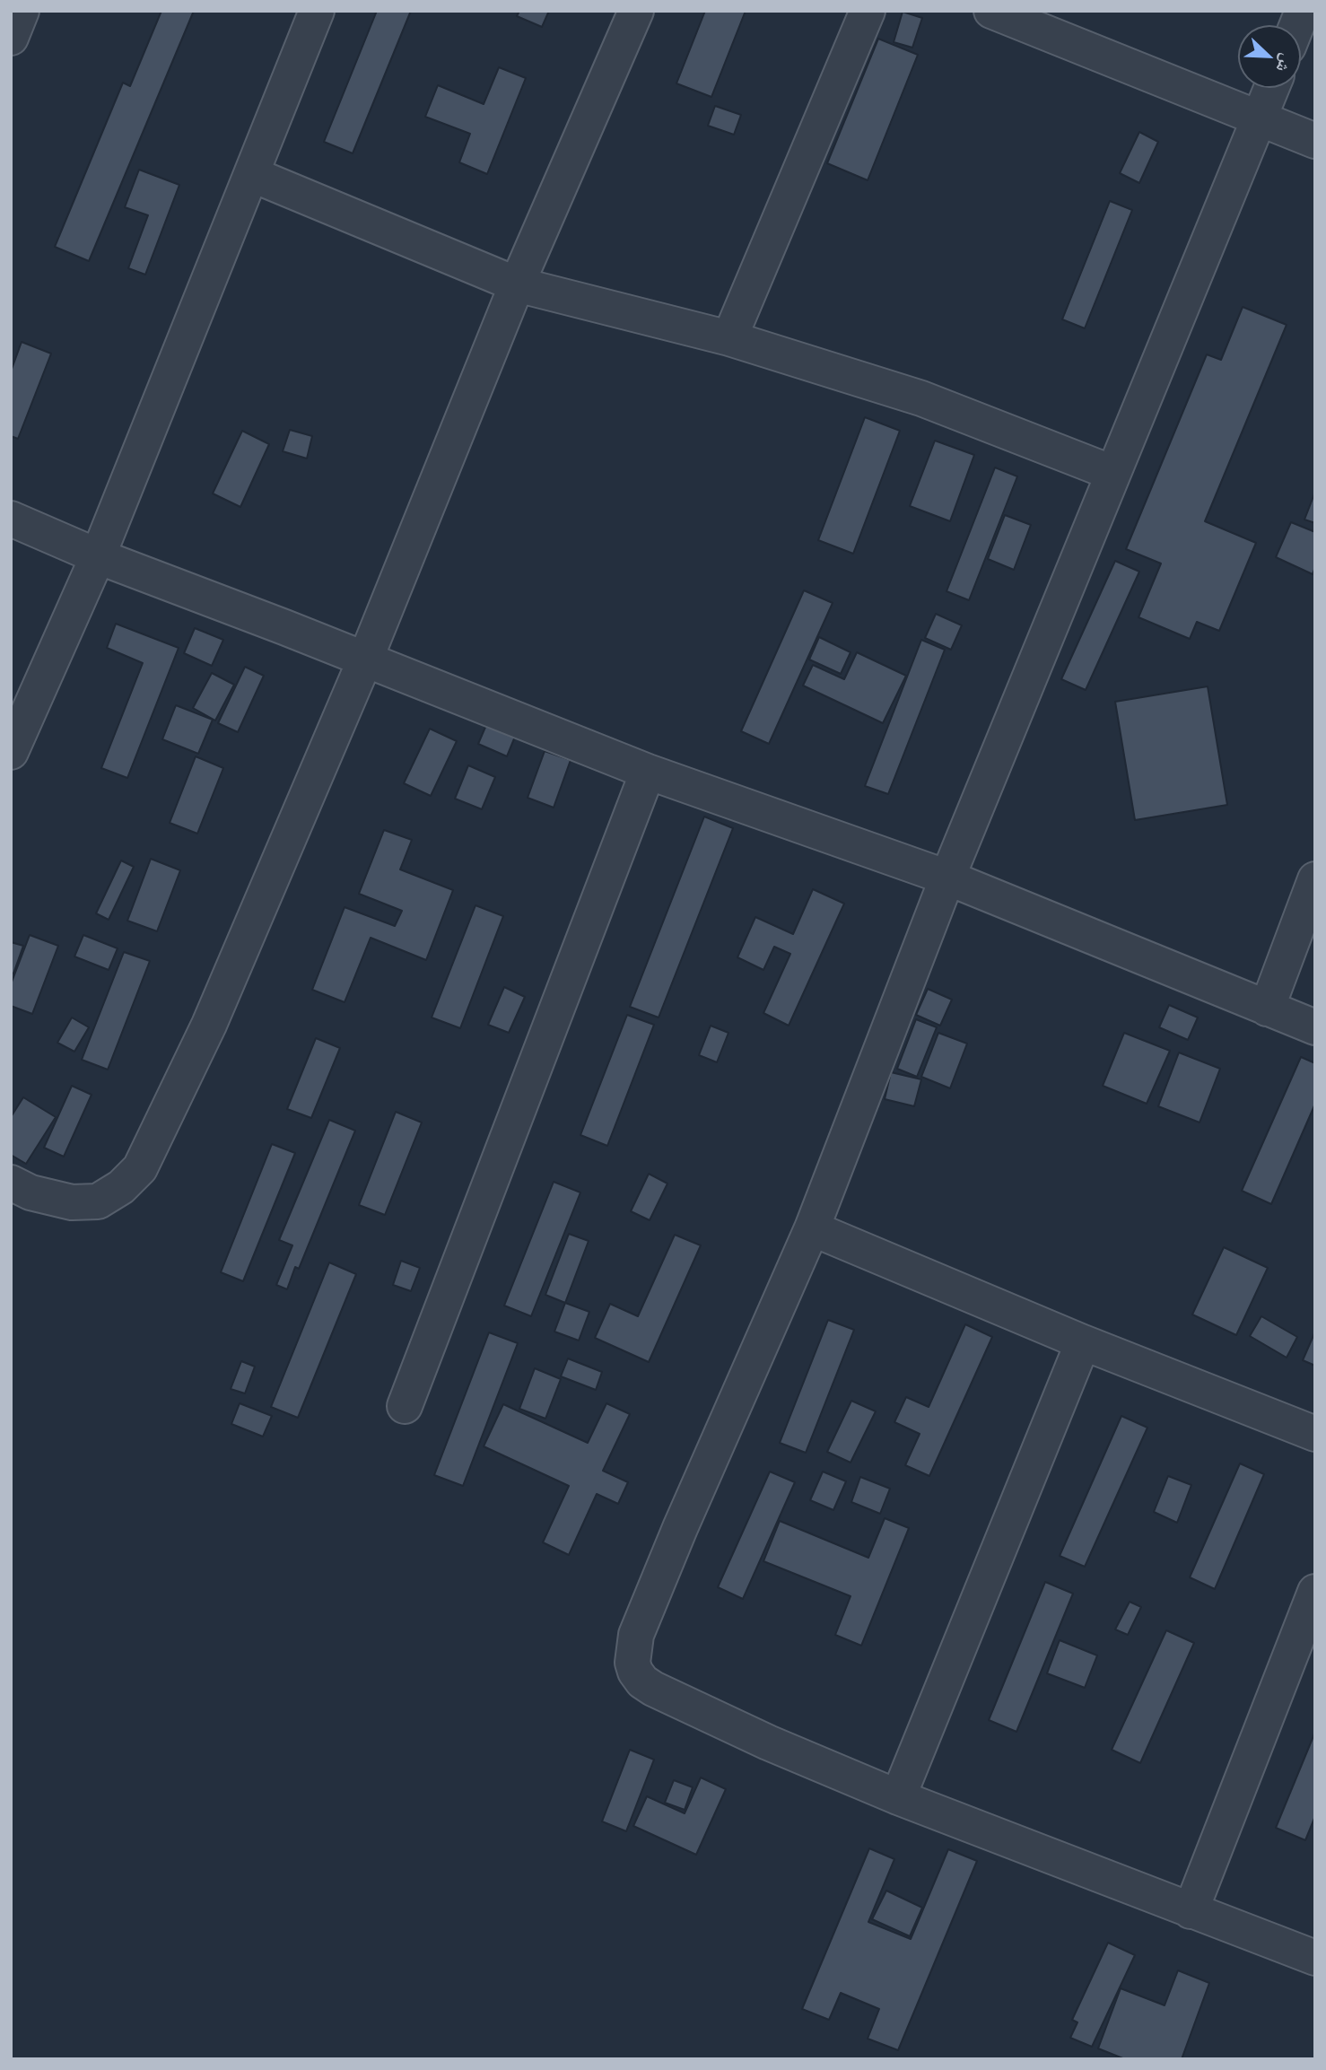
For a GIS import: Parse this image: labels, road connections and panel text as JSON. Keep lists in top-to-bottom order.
{
  "north": "bottom right"
}
